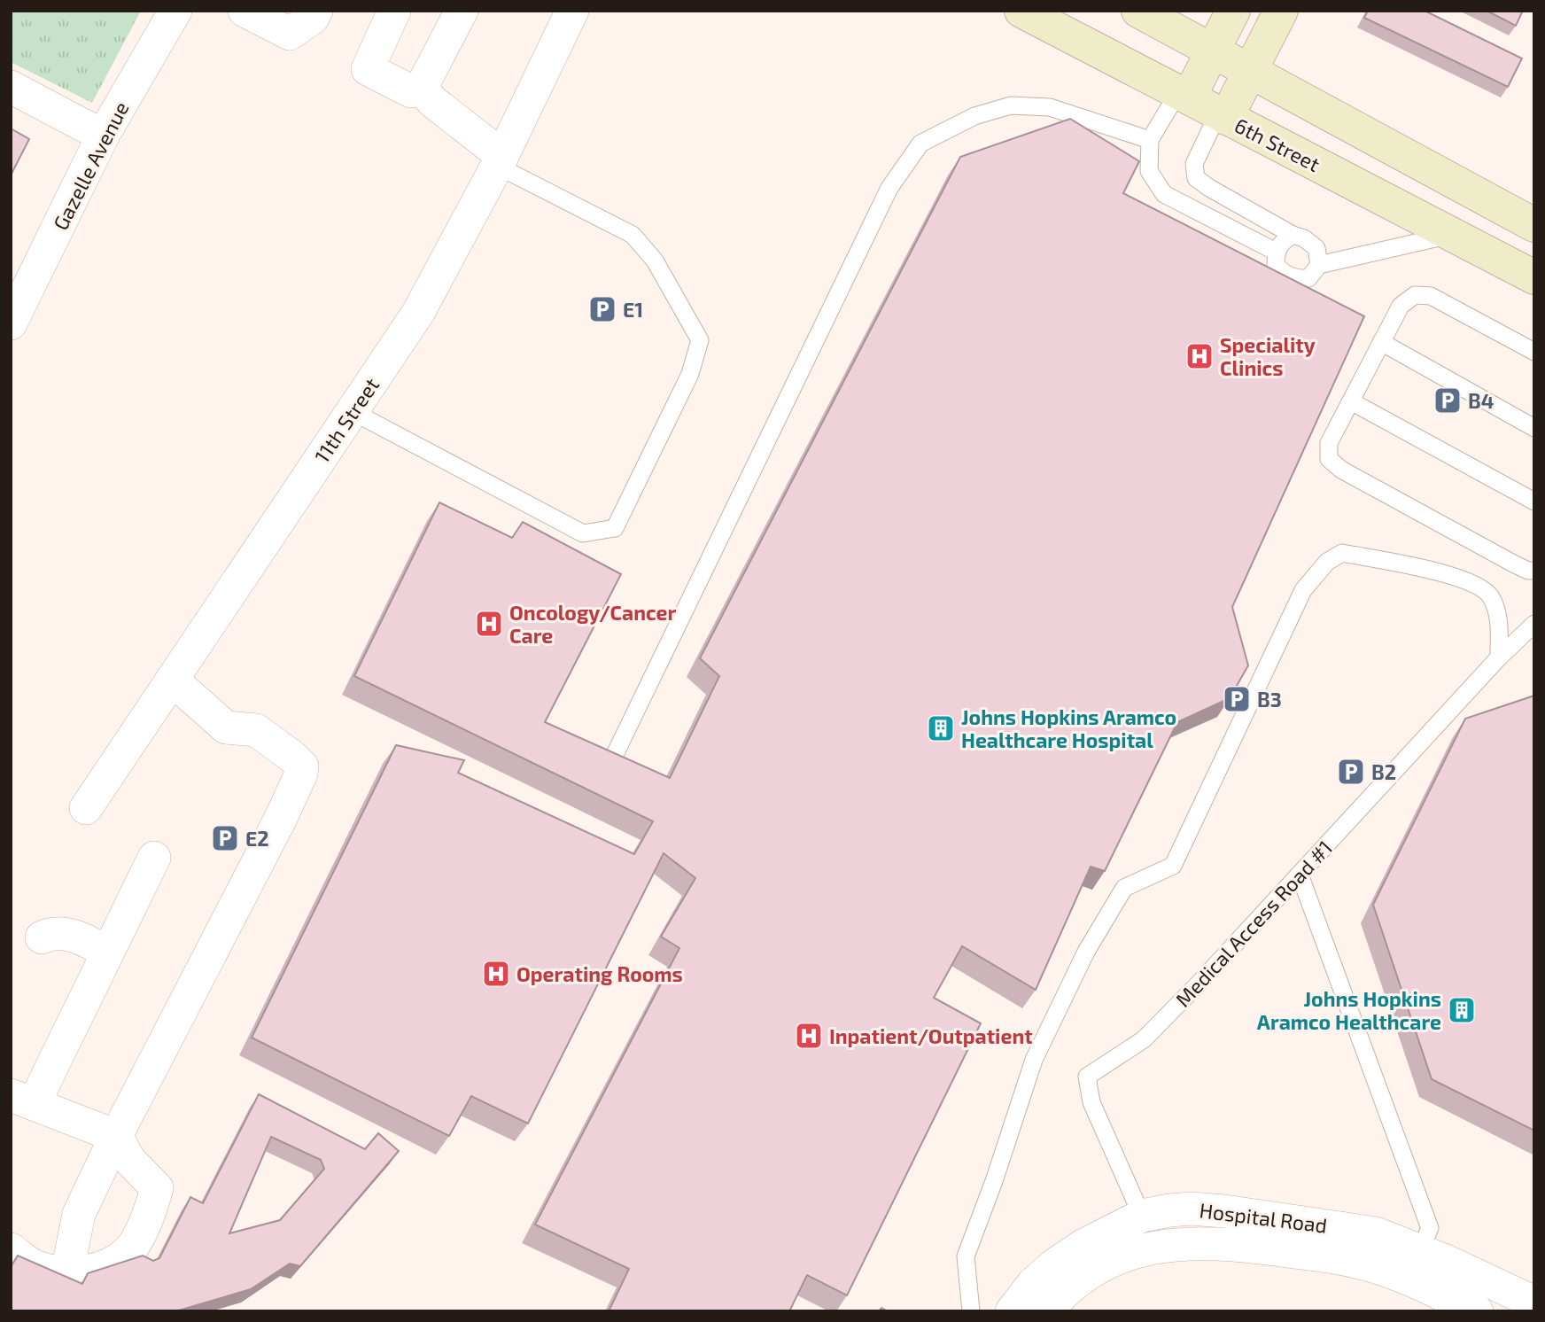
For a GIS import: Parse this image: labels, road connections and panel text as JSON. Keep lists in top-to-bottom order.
{
  "streets": {
    "main road": ["6th Street"],
    "street": ["Gazelle Avenue", "11th Street", "Hospital Road"],
    "lane": ["Medical Access Road #1"]
  },
  "crossings": [
    ["Medical Access Road #1", "Hospital Road"]
  ],
  "places": {
    "parking": [
      "E1",
      "B4",
      "B3",
      "B2",
      "E2"
    ],
    "hospital": [
      "Speciality Clinics",
      "Oncology/Cancer Care",
      "Operating Rooms",
      "Inpatient/Outpatient"
    ],
    "building": ["Johns Hopkins Aramco Healthcare Hospital", "Johns Hopkins Aramco Healthcare"]
  }
}
